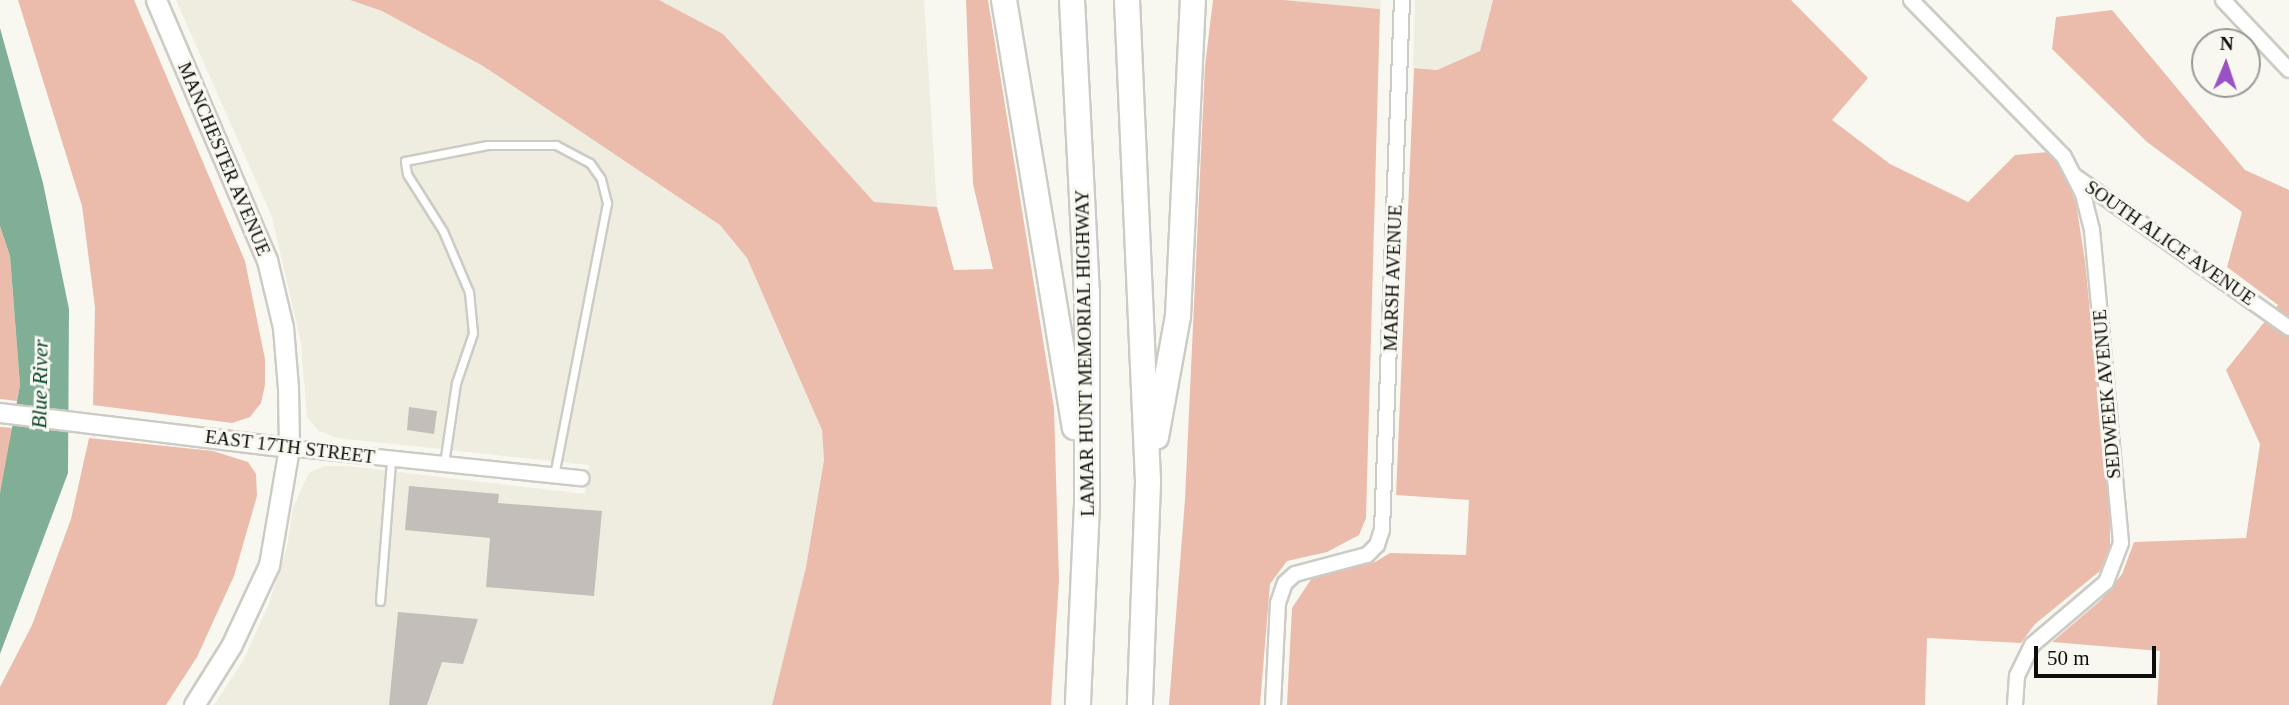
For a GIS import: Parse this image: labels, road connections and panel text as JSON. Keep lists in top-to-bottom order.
{
  "streets": {
    "highway": ["LAMAR HUNT MEMORIAL HIGHWAY"],
    "main road": ["MANCHESTER AVENUE"],
    "street": [
      "SOUTH ALICE AVENUE",
      "MARSH AVENUE",
      "SEDWEEK AVENUE",
      "EAST 17TH STREET"
    ]
  },
  "crossings": [
    ["MANCHESTER AVENUE", "EAST 17TH STREET"],
    ["SOUTH ALICE AVENUE", "SEDWEEK AVENUE"]
  ],
  "water": ["Blue River"],
  "scale_bar": "50 m",
  "north": "top"
}
